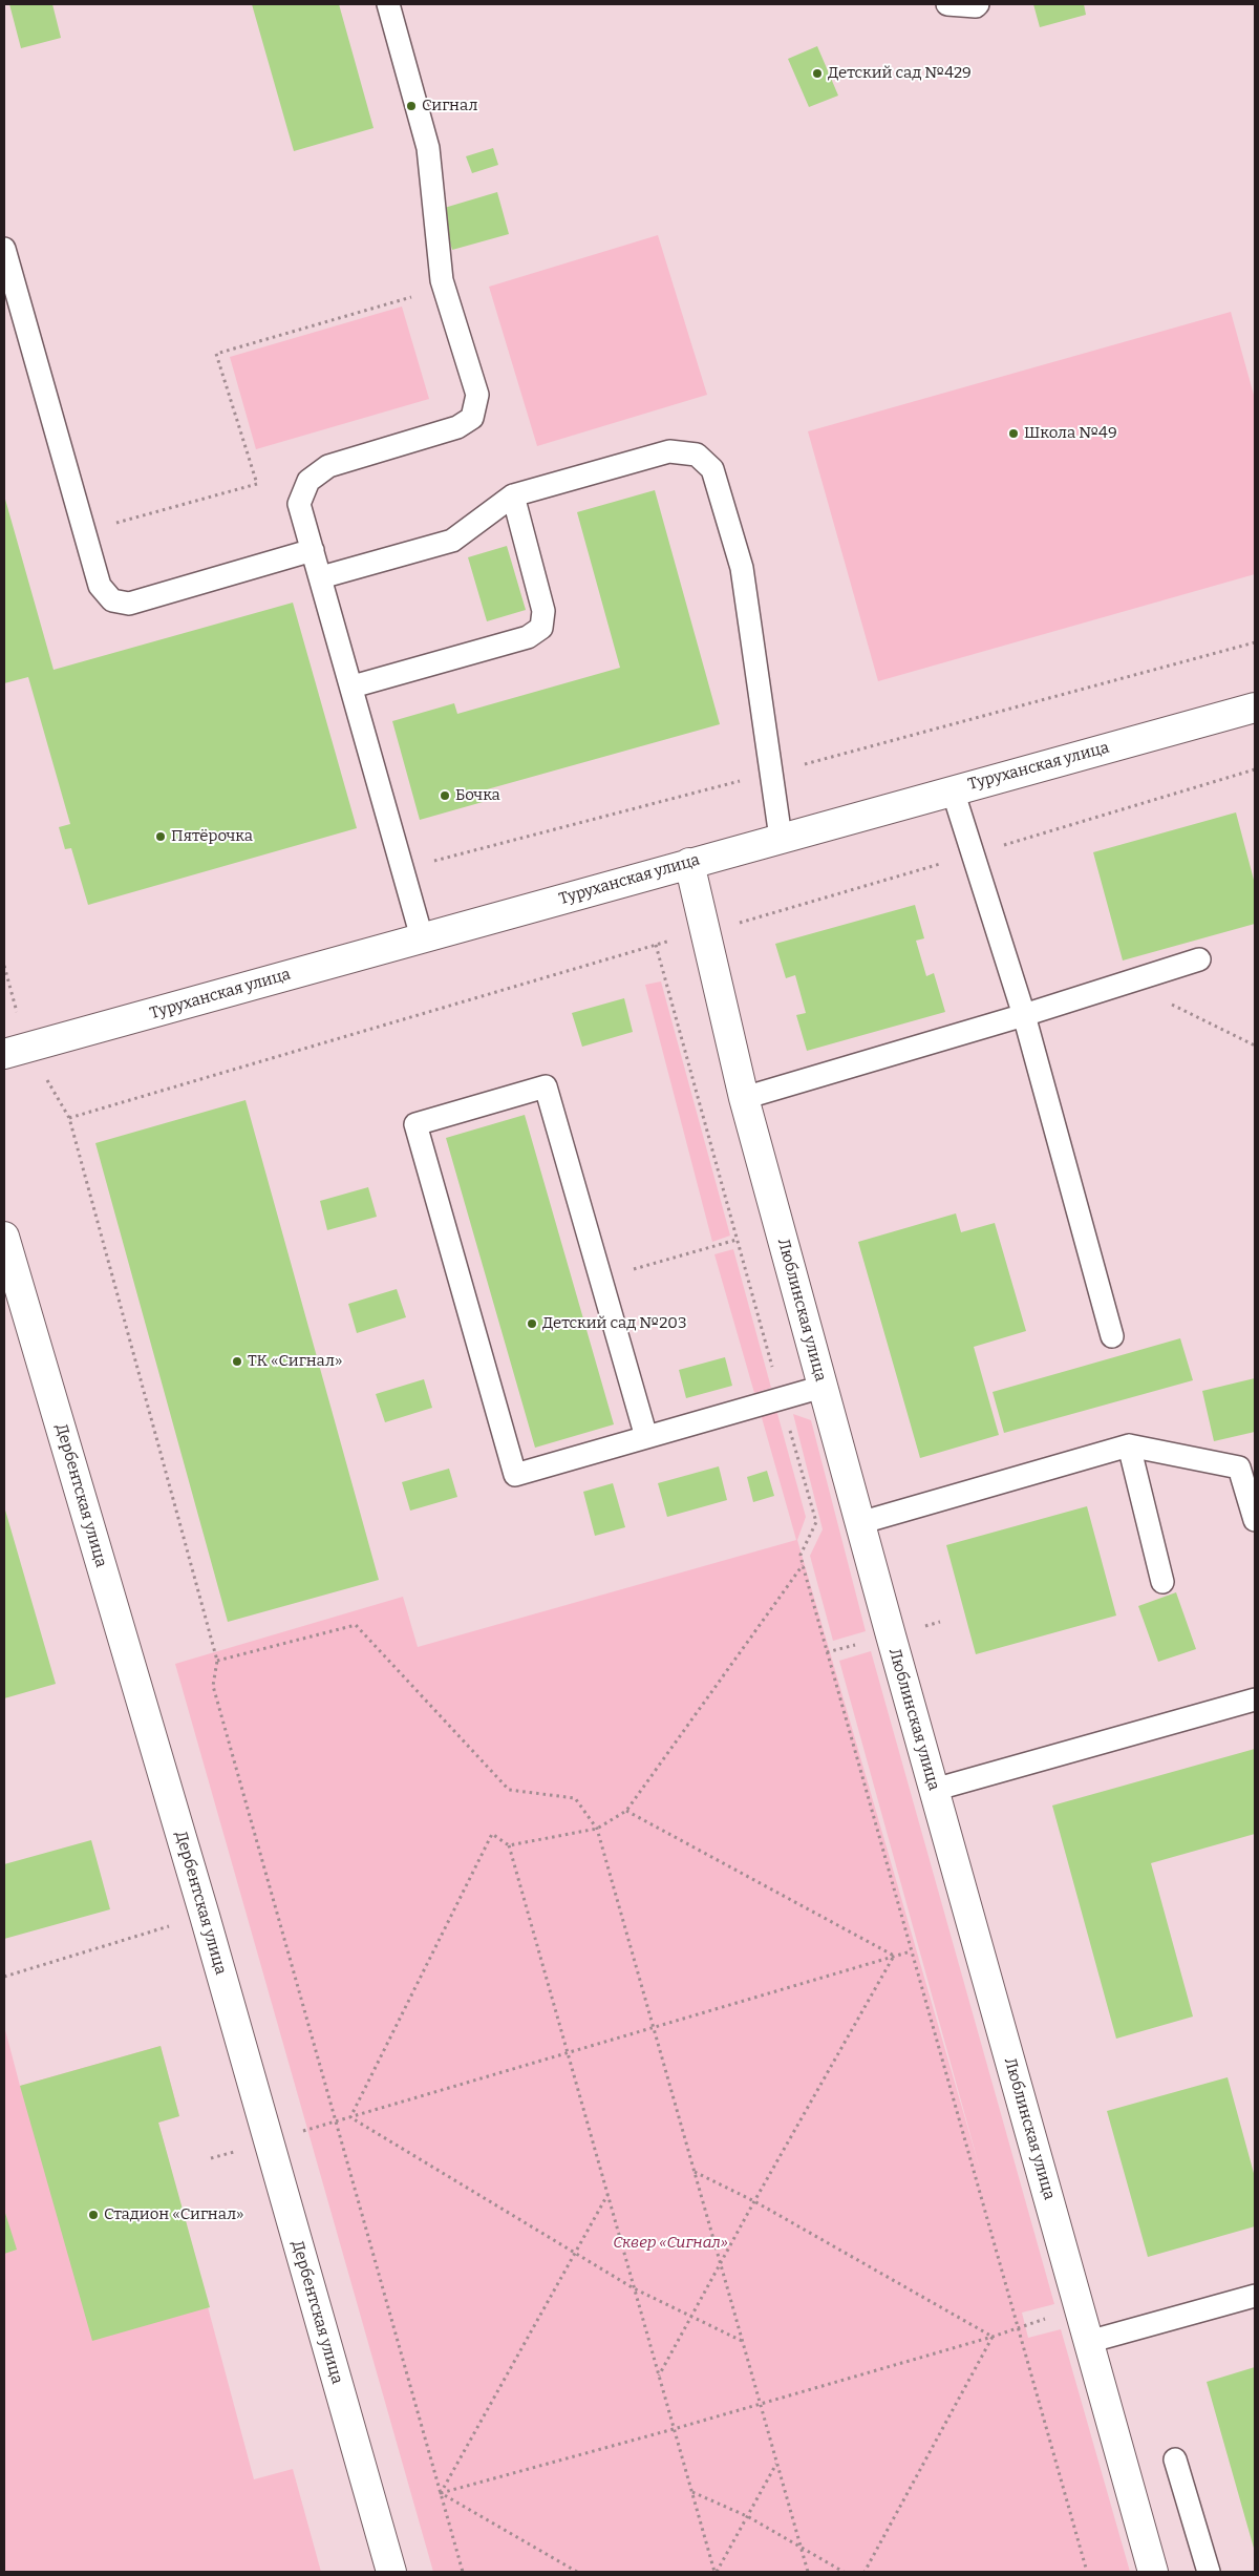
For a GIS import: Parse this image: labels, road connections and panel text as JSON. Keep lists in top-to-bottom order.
{
  "streets": {
    "street": ["Туруханская улица", "Люблинская улица", "Дербентская улица"]
  },
  "crossings": [
    ["Туруханская улица", "Люблинская улица"]
  ],
  "parks": ["Сквер «Сигнал»"],
  "places": [
    "Детский сад №429",
    "Сигнал",
    "Школа №49",
    "Бочка",
    "Пятёрочка",
    "Детский сад №203",
    "ТК «Сигнал»",
    "Стадион «Сигнал»"
  ]
}
